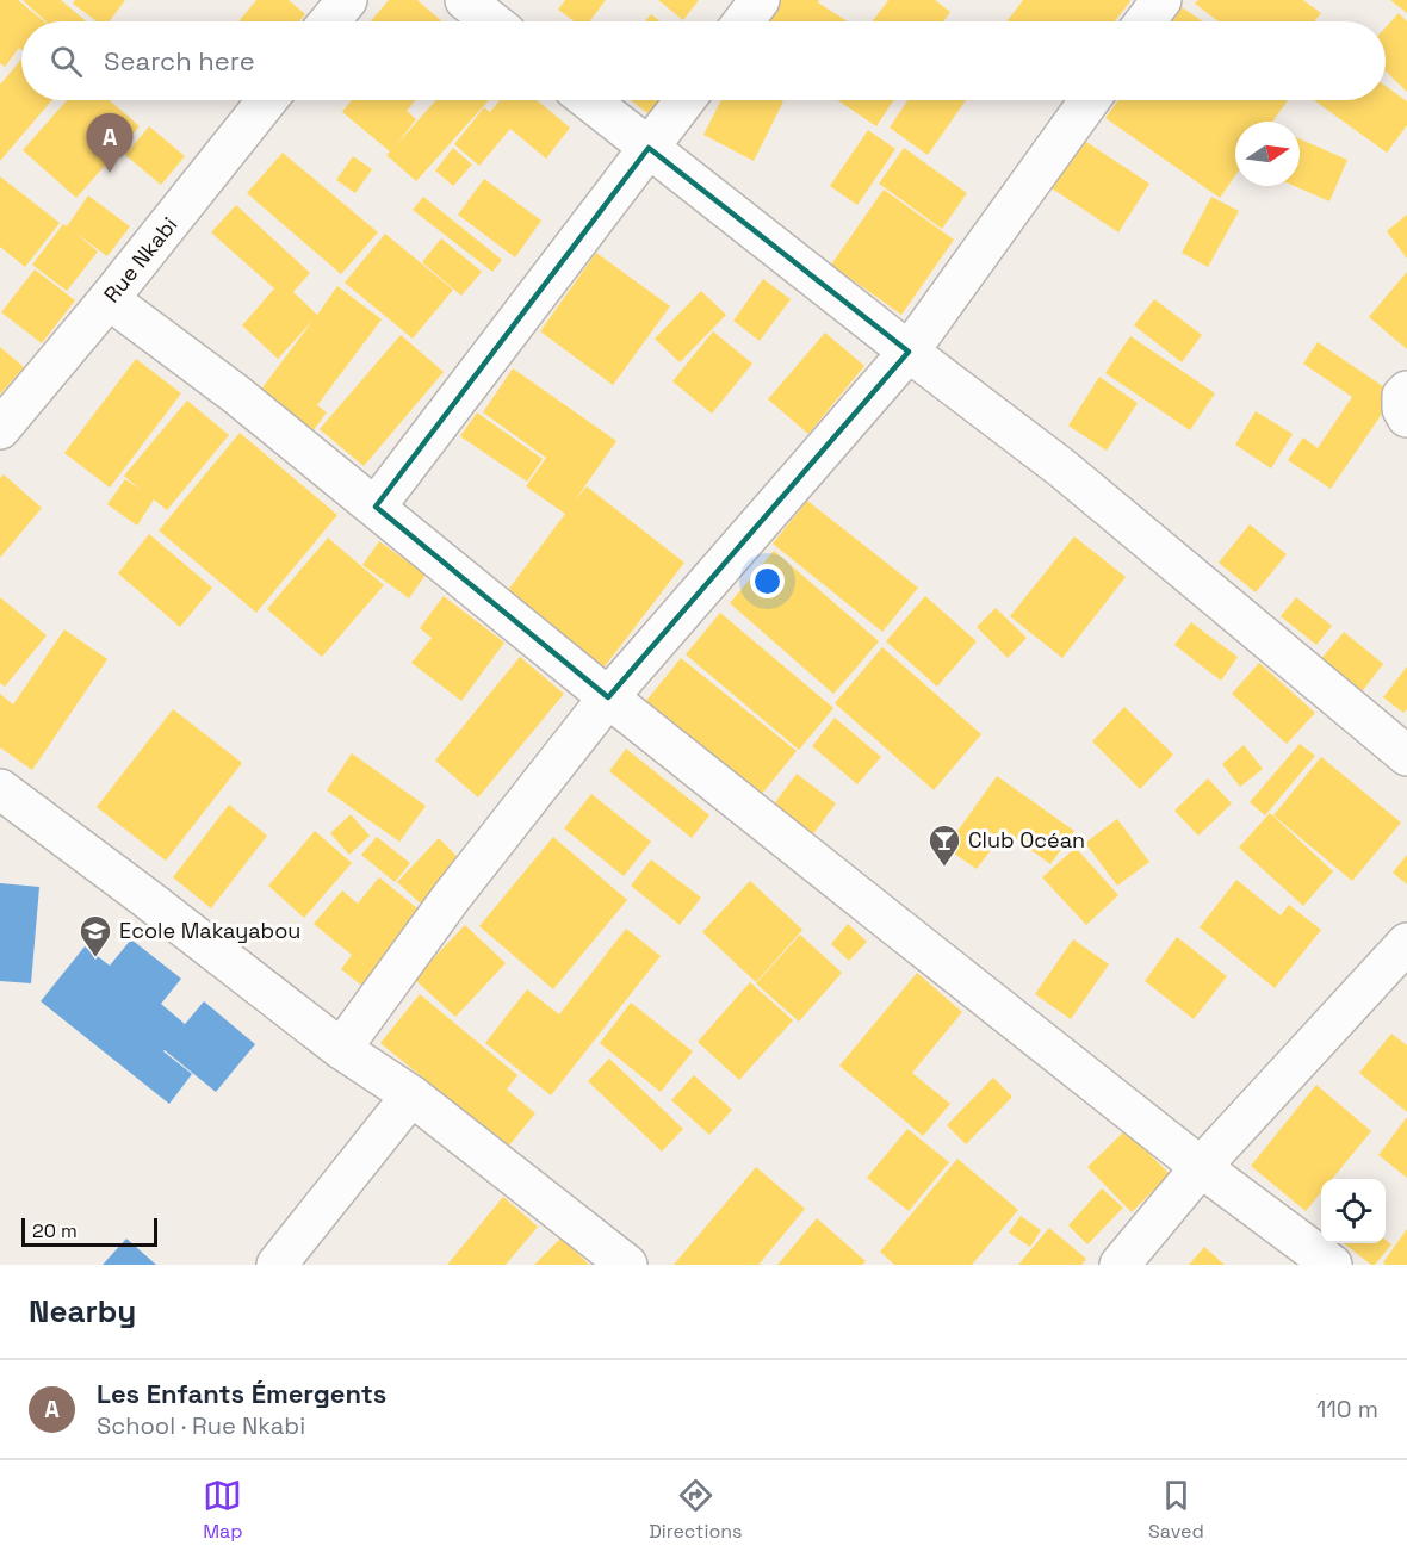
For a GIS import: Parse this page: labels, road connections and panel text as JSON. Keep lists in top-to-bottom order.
{
  "streets": {
    "street": ["Rue Nkabi"]
  },
  "places": {
    "bar": ["Club Océan"],
    "school or university": ["Ecole Makayabou"]
  },
  "scale_bar": "20 m",
  "north": "right",
  "page": {
    "search": "Search here",
    "pins": "A",
    "scale": "20 m",
    "heading": "Nearby",
    "list": [
      {
        "mark": "A",
        "name": "Les Enfants Émergents",
        "note": "School · Rue Nkabi",
        "value": "110 m"
      }
    ],
    "nav": ["Map", "Directions", "Saved"]
  }
}
